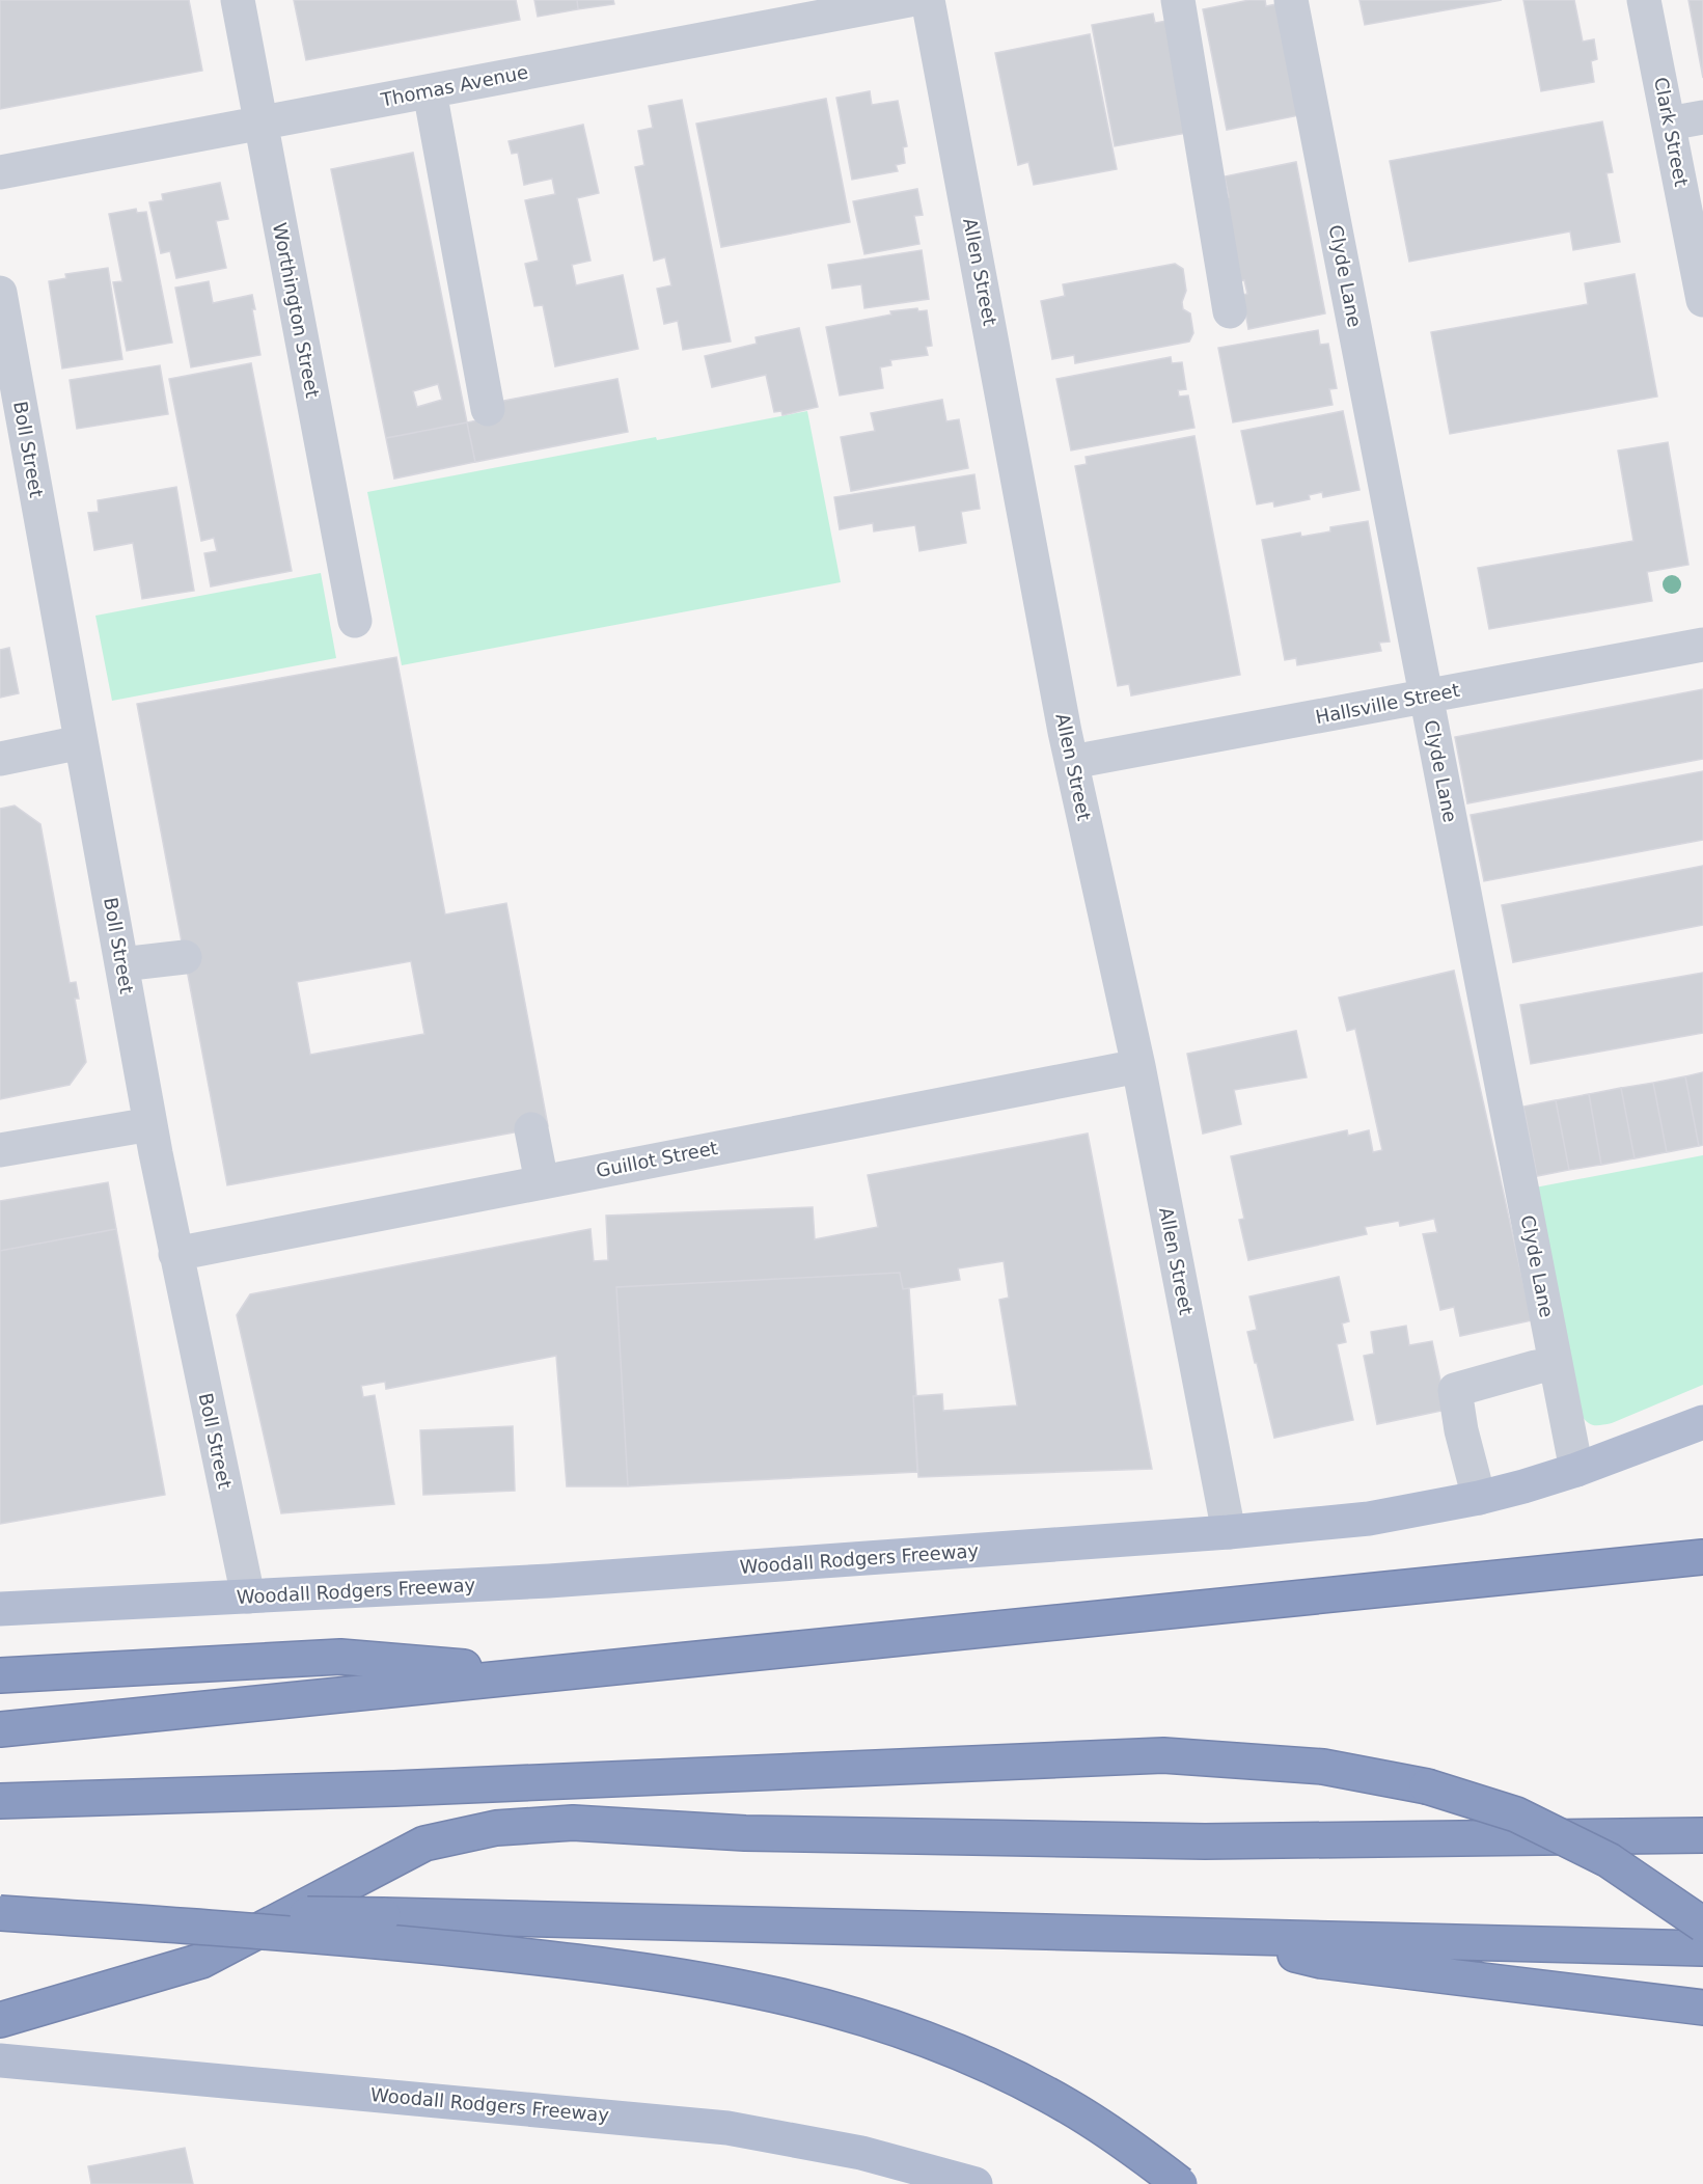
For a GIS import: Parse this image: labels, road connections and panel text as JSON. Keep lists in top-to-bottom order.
{
  "streets": {
    "main road": ["Woodall Rodgers Freeway"],
    "street": [
      "Thomas Avenue",
      "Clark Street",
      "Allen Street",
      "Clyde Lane",
      "Worthington Street",
      "Boll Street",
      "Hallsville Street",
      "Guillot Street"
    ]
  },
  "crossings": [
    ["Thomas Avenue", "Worthington Street"],
    ["Allen Street", "Hallsville Street"],
    ["Allen Street", "Guillot Street"],
    ["Allen Street", "Woodall Rodgers Freeway"],
    ["Clyde Lane", "Hallsville Street"],
    ["Clyde Lane", "Woodall Rodgers Freeway"],
    ["Boll Street", "Guillot Street"],
    ["Boll Street", "Woodall Rodgers Freeway"]
  ]
}
